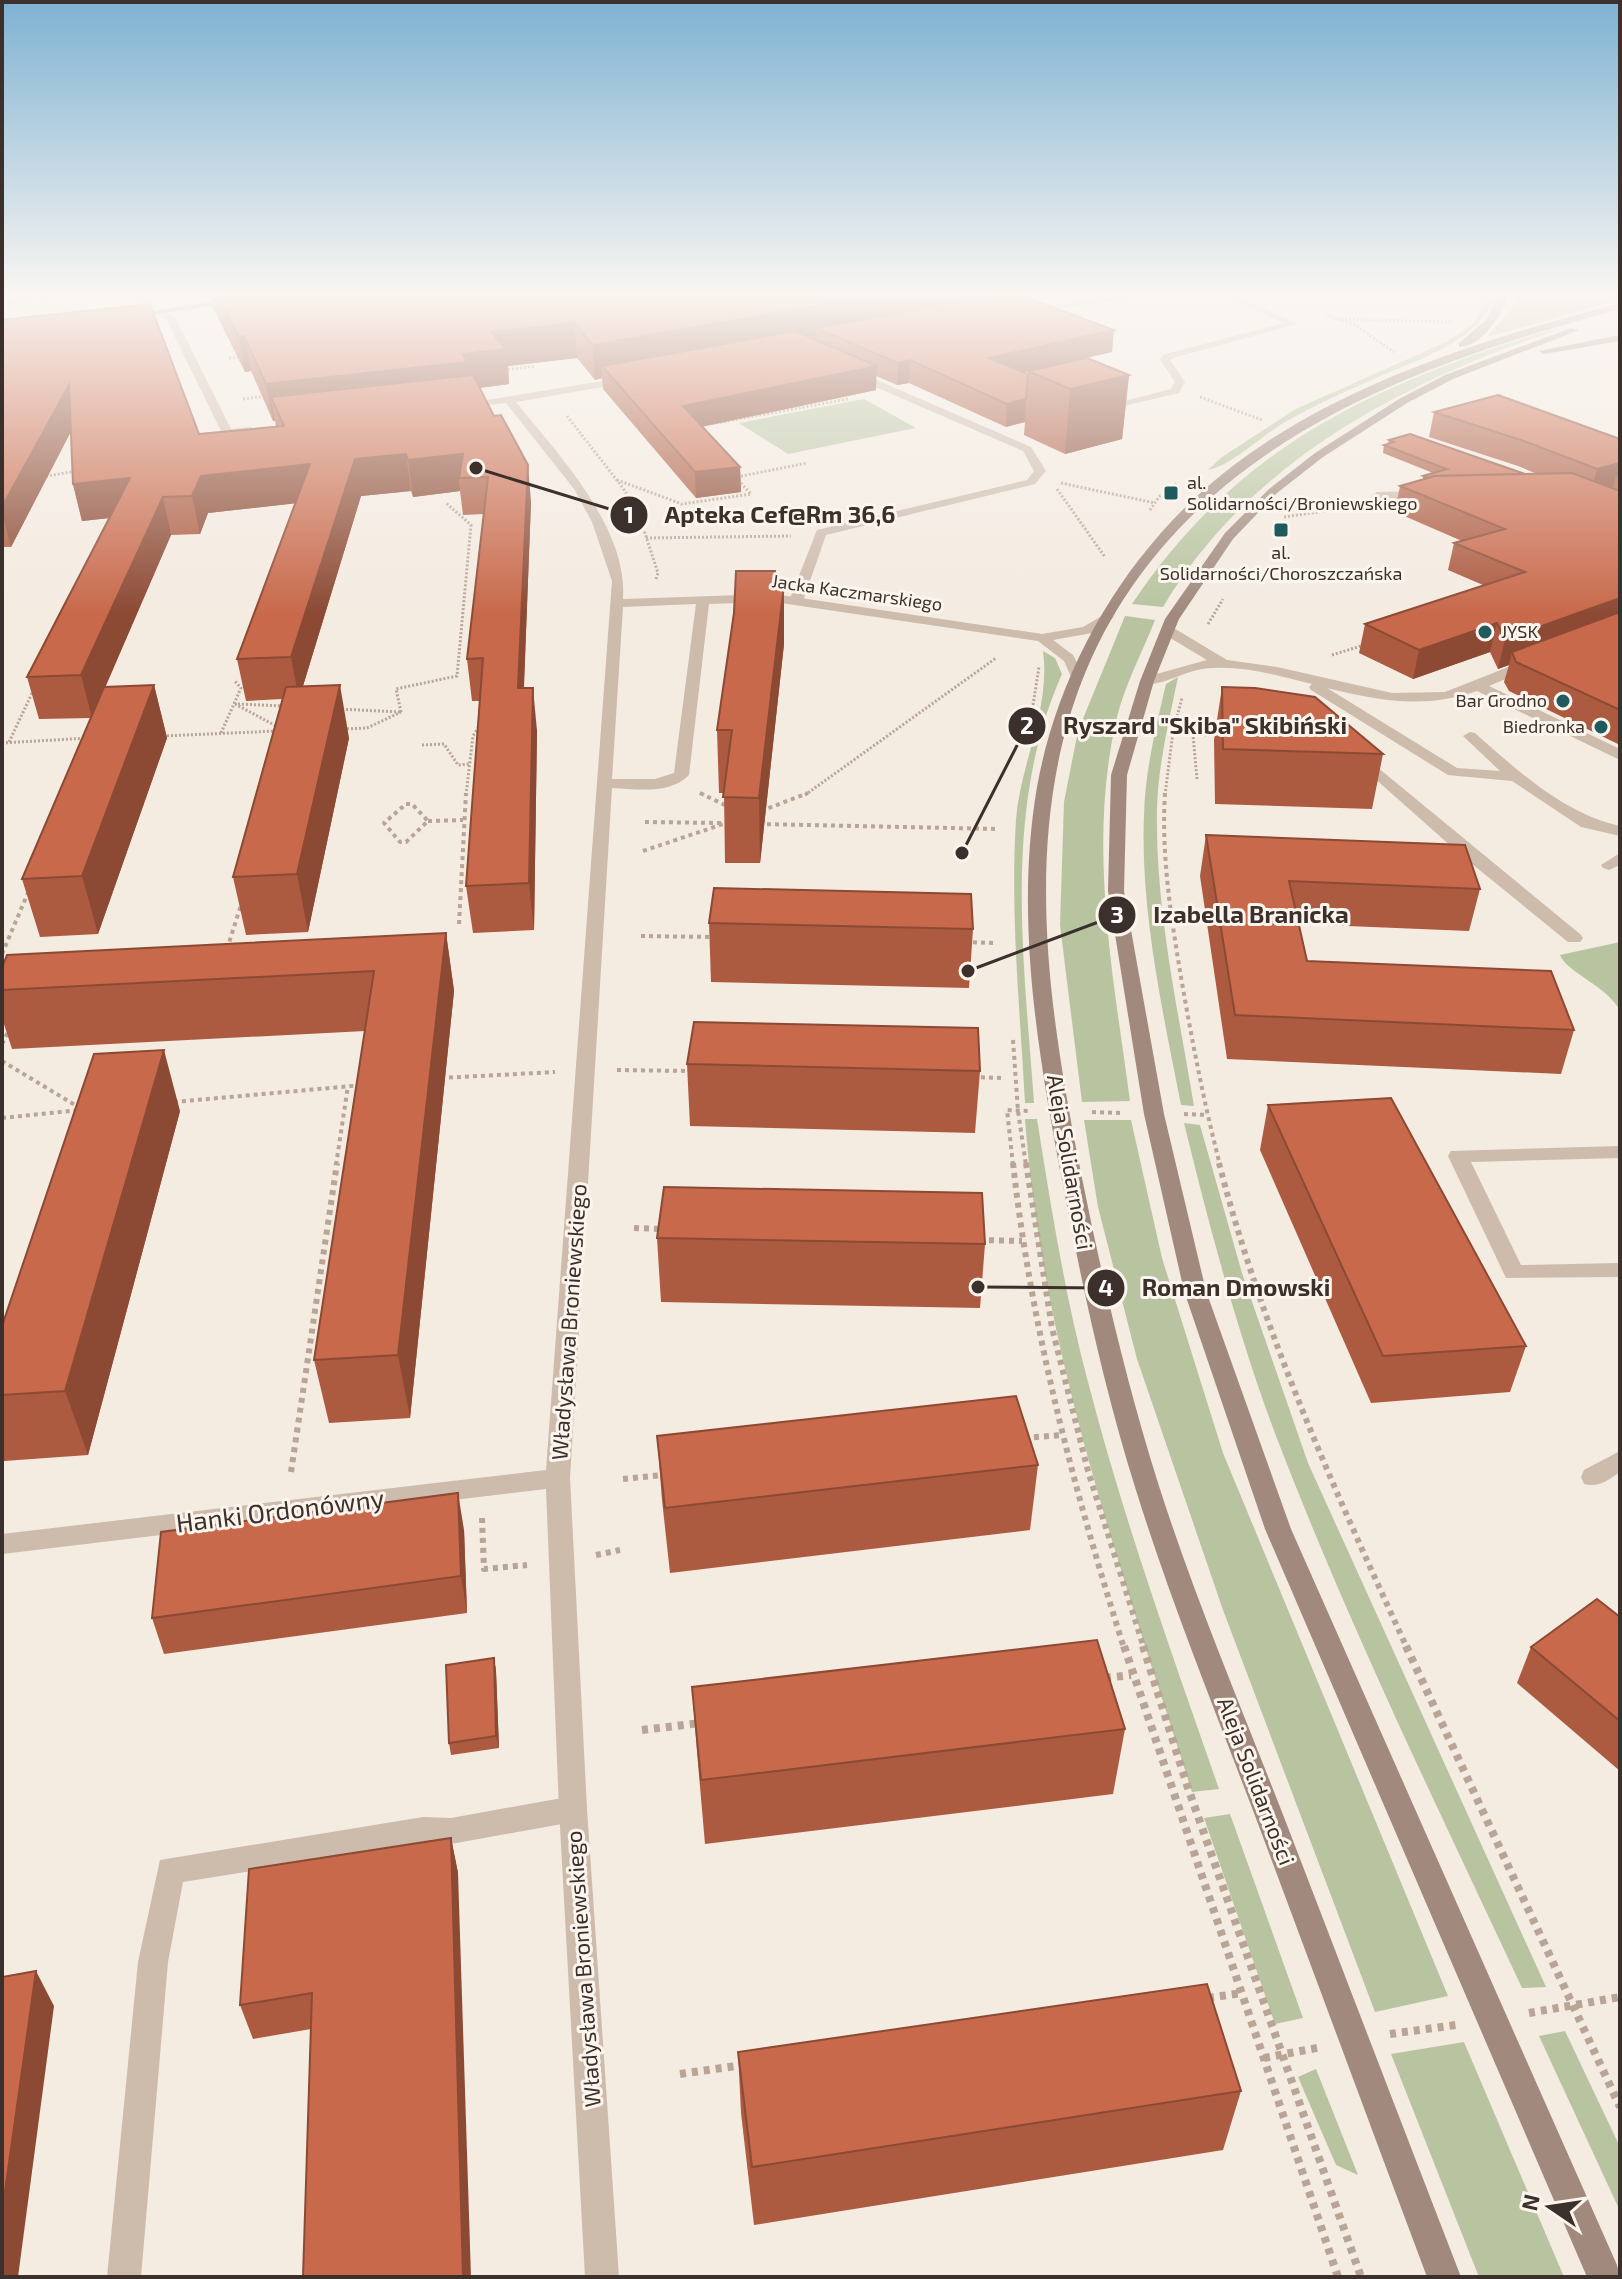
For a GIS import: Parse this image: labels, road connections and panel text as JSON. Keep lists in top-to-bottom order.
{
  "streets": {
    "main road": ["Aleja Solidarności"],
    "street": ["Jacka Kaczmarskiego", "Władysława Broniewskiego", "Hanki Ordonówny"]
  },
  "crossings": [
    ["Jacka Kaczmarskiego", "Aleja Solidarności"],
    ["Jacka Kaczmarskiego", "Władysława Broniewskiego"],
    ["Władysława Broniewskiego", "Hanki Ordonówny"]
  ],
  "places": {
    "other": [
      "Apteka Cef@Rm 36,6",
      "JYSK",
      "Bar Grodno",
      "Biedronka",
      "Ryszard \"Skiba\" Skibiński",
      "Izabella Branicka",
      "Roman Dmowski"
    ],
    "transit": ["al. Solidarności/Broniewskiego", "al. Solidarności/Choroszczańska"]
  },
  "north": "left"
}
